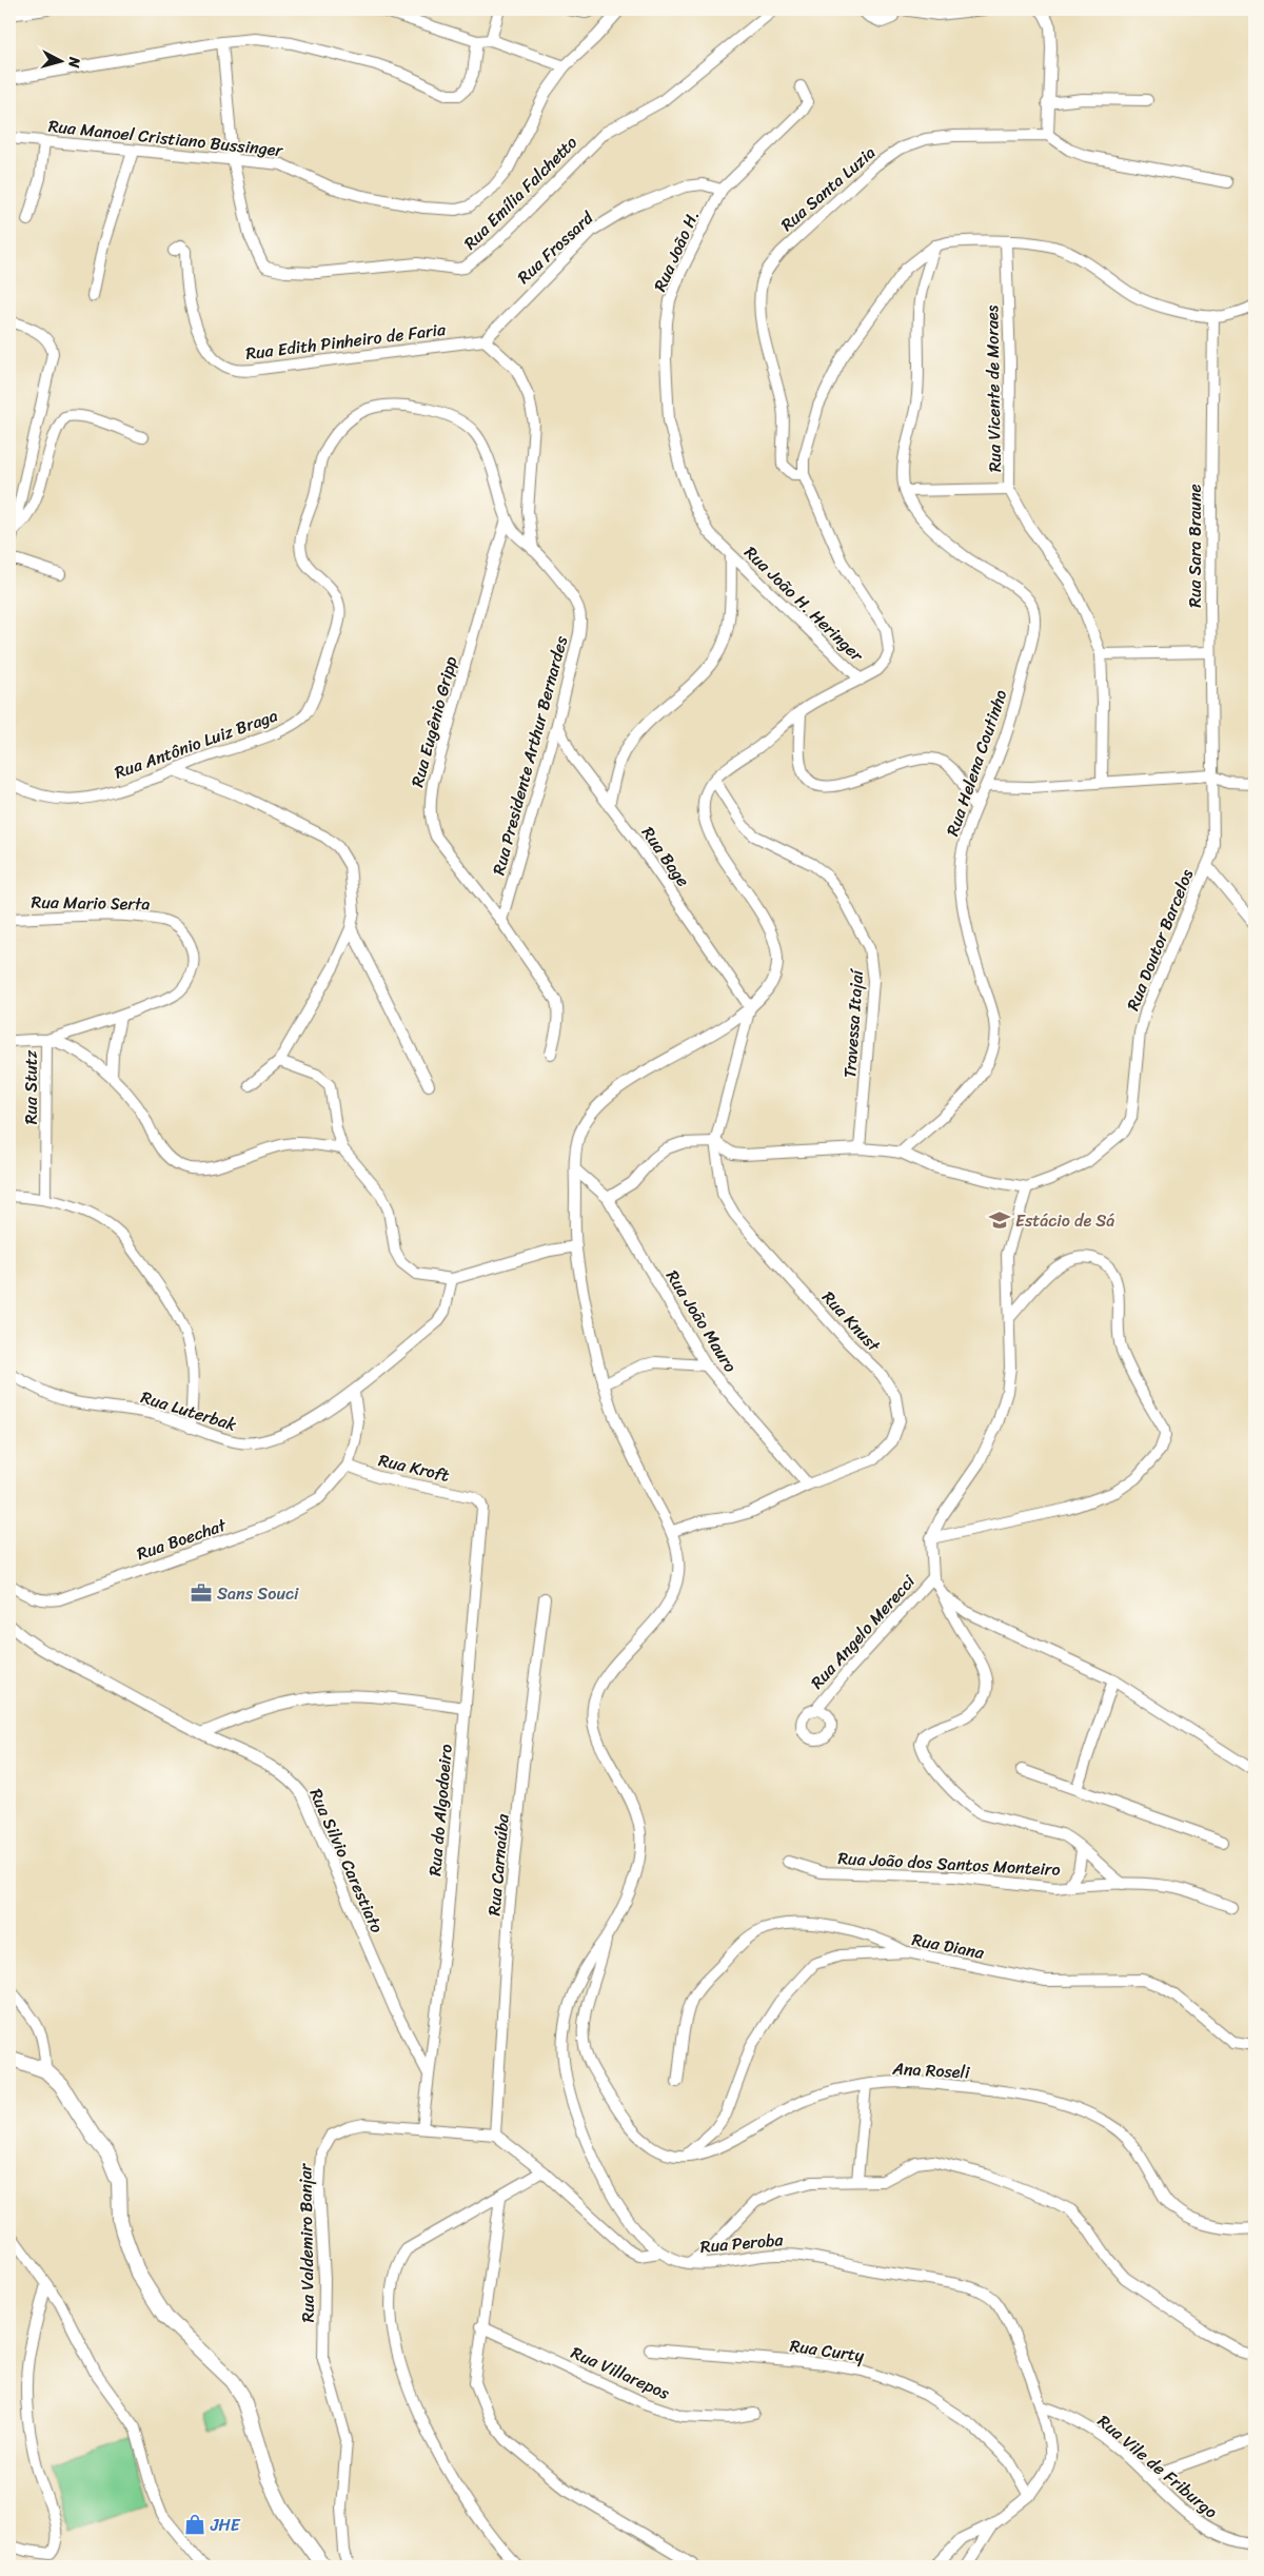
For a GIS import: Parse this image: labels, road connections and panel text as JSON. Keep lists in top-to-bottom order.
{
  "streets": {
    "street": [
      "Rua Manoel Cristiano Bussinger",
      "Rua Santa Luzia",
      "Rua Emília Falchetto",
      "Rua Frossard",
      "Rua João H.",
      "Rua Edith Pinheiro de Faria",
      "Rua Vicente de Moraes",
      "Rua Sara Braune",
      "Rua João H. Heringer",
      "Rua Eugênio Gripp",
      "Rua Antônio Luiz Braga",
      "Rua Presidente Arthur Bernardes",
      "Rua Helena Coutinho",
      "Rua Bage",
      "Rua Mario Serta",
      "Rua Doutor Barcelos",
      "Travessa Itajaí",
      "Rua Stutz",
      "Rua João Mauro",
      "Rua Knust",
      "Rua Luterbak",
      "Rua Kroft",
      "Rua Boechat",
      "Rua Angelo Merecci",
      "Rua do Algodoeiro",
      "Rua Silvio Carestiato",
      "Rua João dos Santos Monteiro",
      "Rua Carnaúba",
      "Rua Diana",
      "Ana Roseli",
      "Rua Valdemiro Banjar",
      "Rua Peroba",
      "Rua Curty",
      "Rua Villarepos",
      "Rua Vile de Friburgo"
    ]
  },
  "crossings": [
    ["Rua Manoel Cristiano Bussinger", "Rua Emília Falchetto"],
    ["Rua Frossard", "Rua João H."],
    ["Rua Frossard", "Rua Edith Pinheiro de Faria"],
    ["Rua João H.", "Rua João H. Heringer"],
    ["Rua Sara Braune", "Rua Doutor Barcelos"],
    ["Rua Eugênio Gripp", "Rua Antônio Luiz Braga"],
    ["Rua Eugênio Gripp", "Rua Presidente Arthur Bernardes"],
    ["Rua Antônio Luiz Braga", "Rua Presidente Arthur Bernardes"],
    ["Rua Presidente Arthur Bernardes", "Rua Bage"],
    ["Rua Bage", "Rua Knust"],
    ["Rua Mario Serta", "Rua Stutz"],
    ["Rua João Mauro", "Rua Knust"],
    ["Rua Kroft", "Rua Boechat"],
    ["Rua Kroft", "Rua do Algodoeiro"],
    ["Rua do Algodoeiro", "Rua Silvio Carestiato"],
    ["Rua do Algodoeiro", "Rua Valdemiro Banjar"],
    ["Rua Carnaúba", "Rua Valdemiro Banjar"],
    ["Rua Diana", "Ana Roseli"],
    ["Ana Roseli", "Rua Peroba"],
    ["Rua Peroba", "Rua Curty"],
    ["Rua Peroba", "Rua Vile de Friburgo"]
  ],
  "places": {
    "school or university": ["Estácio de Sá"],
    "office": ["Sans Souci"],
    "shop": ["JHE"]
  },
  "north": "right"
}
